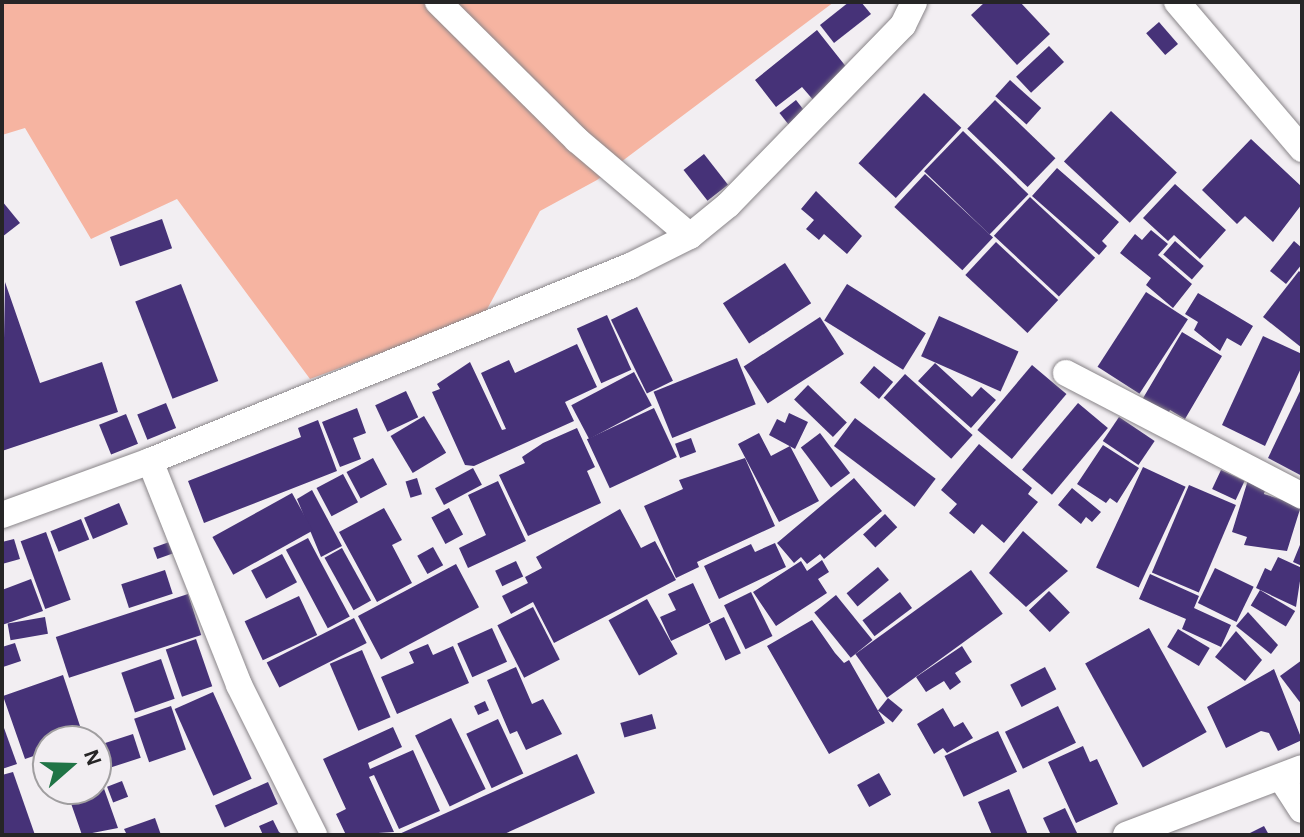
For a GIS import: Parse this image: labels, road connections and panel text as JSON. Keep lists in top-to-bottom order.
{
  "north": "right"
}
